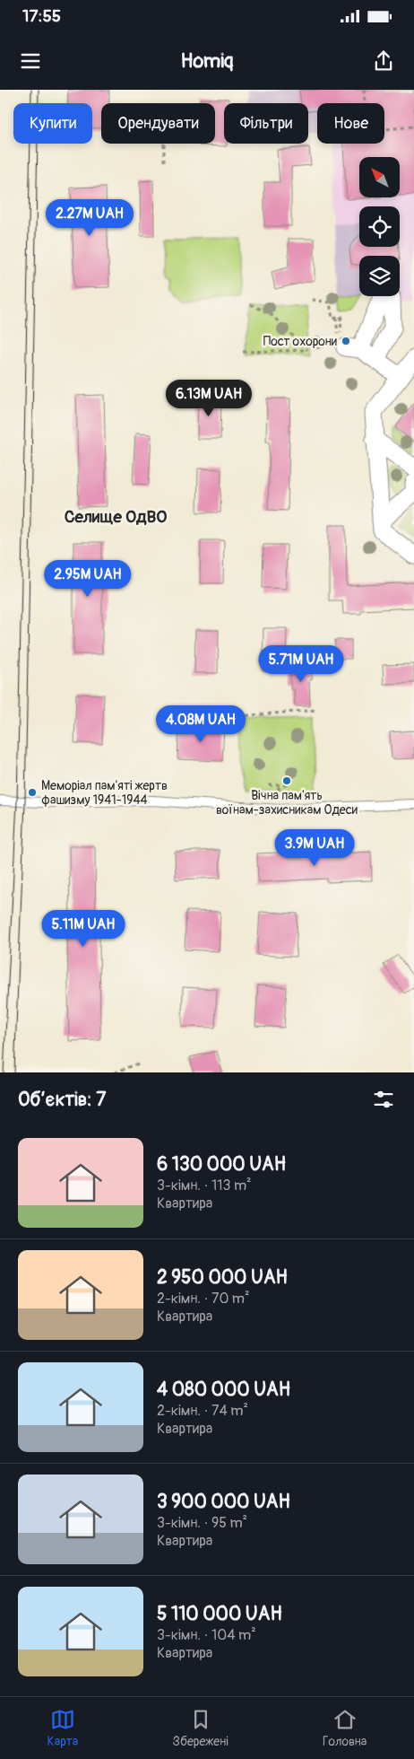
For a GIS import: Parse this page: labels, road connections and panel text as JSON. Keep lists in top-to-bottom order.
{
  "districts": ["Селище ОдВО"],
  "places": ["Пост охорони", "Вічна пам'ять воїнам-захисникам Одеси", "Меморіал пам'яті жертв фашизму 1941-1944"],
  "north": "top left",
  "page": {
    "status": "17:55",
    "header": "Homiq",
    "chip": [
      "Купити",
      "Орендувати",
      "Фільтри",
      "Нове"
    ],
    "price": [
      "2.27M UAH",
      "6.13M UAH",
      "2.95M UAH",
      "5.71M UAH",
      "4.08M UAH",
      "3.9M UAH",
      "5.11M UAH"
    ],
    "heading": "Об’єктів: 7",
    "list": [
      {
        "name": "6 130 000 UAH",
        "note": "3-кімн. · 113 m² · Квартира"
      },
      {
        "name": "2 950 000 UAH",
        "note": "2-кімн. · 70 m² · Квартира"
      },
      {
        "name": "4 080 000 UAH",
        "note": "2-кімн. · 74 m² · Квартира"
      },
      {
        "name": "3 900 000 UAH",
        "note": "3-кімн. · 95 m² · Квартира"
      },
      {
        "name": "5 110 000 UAH",
        "note": "3-кімн. · 104 m² · Квартира"
      }
    ],
    "tabs": ["Карта", "Збережені", "Головна"]
  }
}
